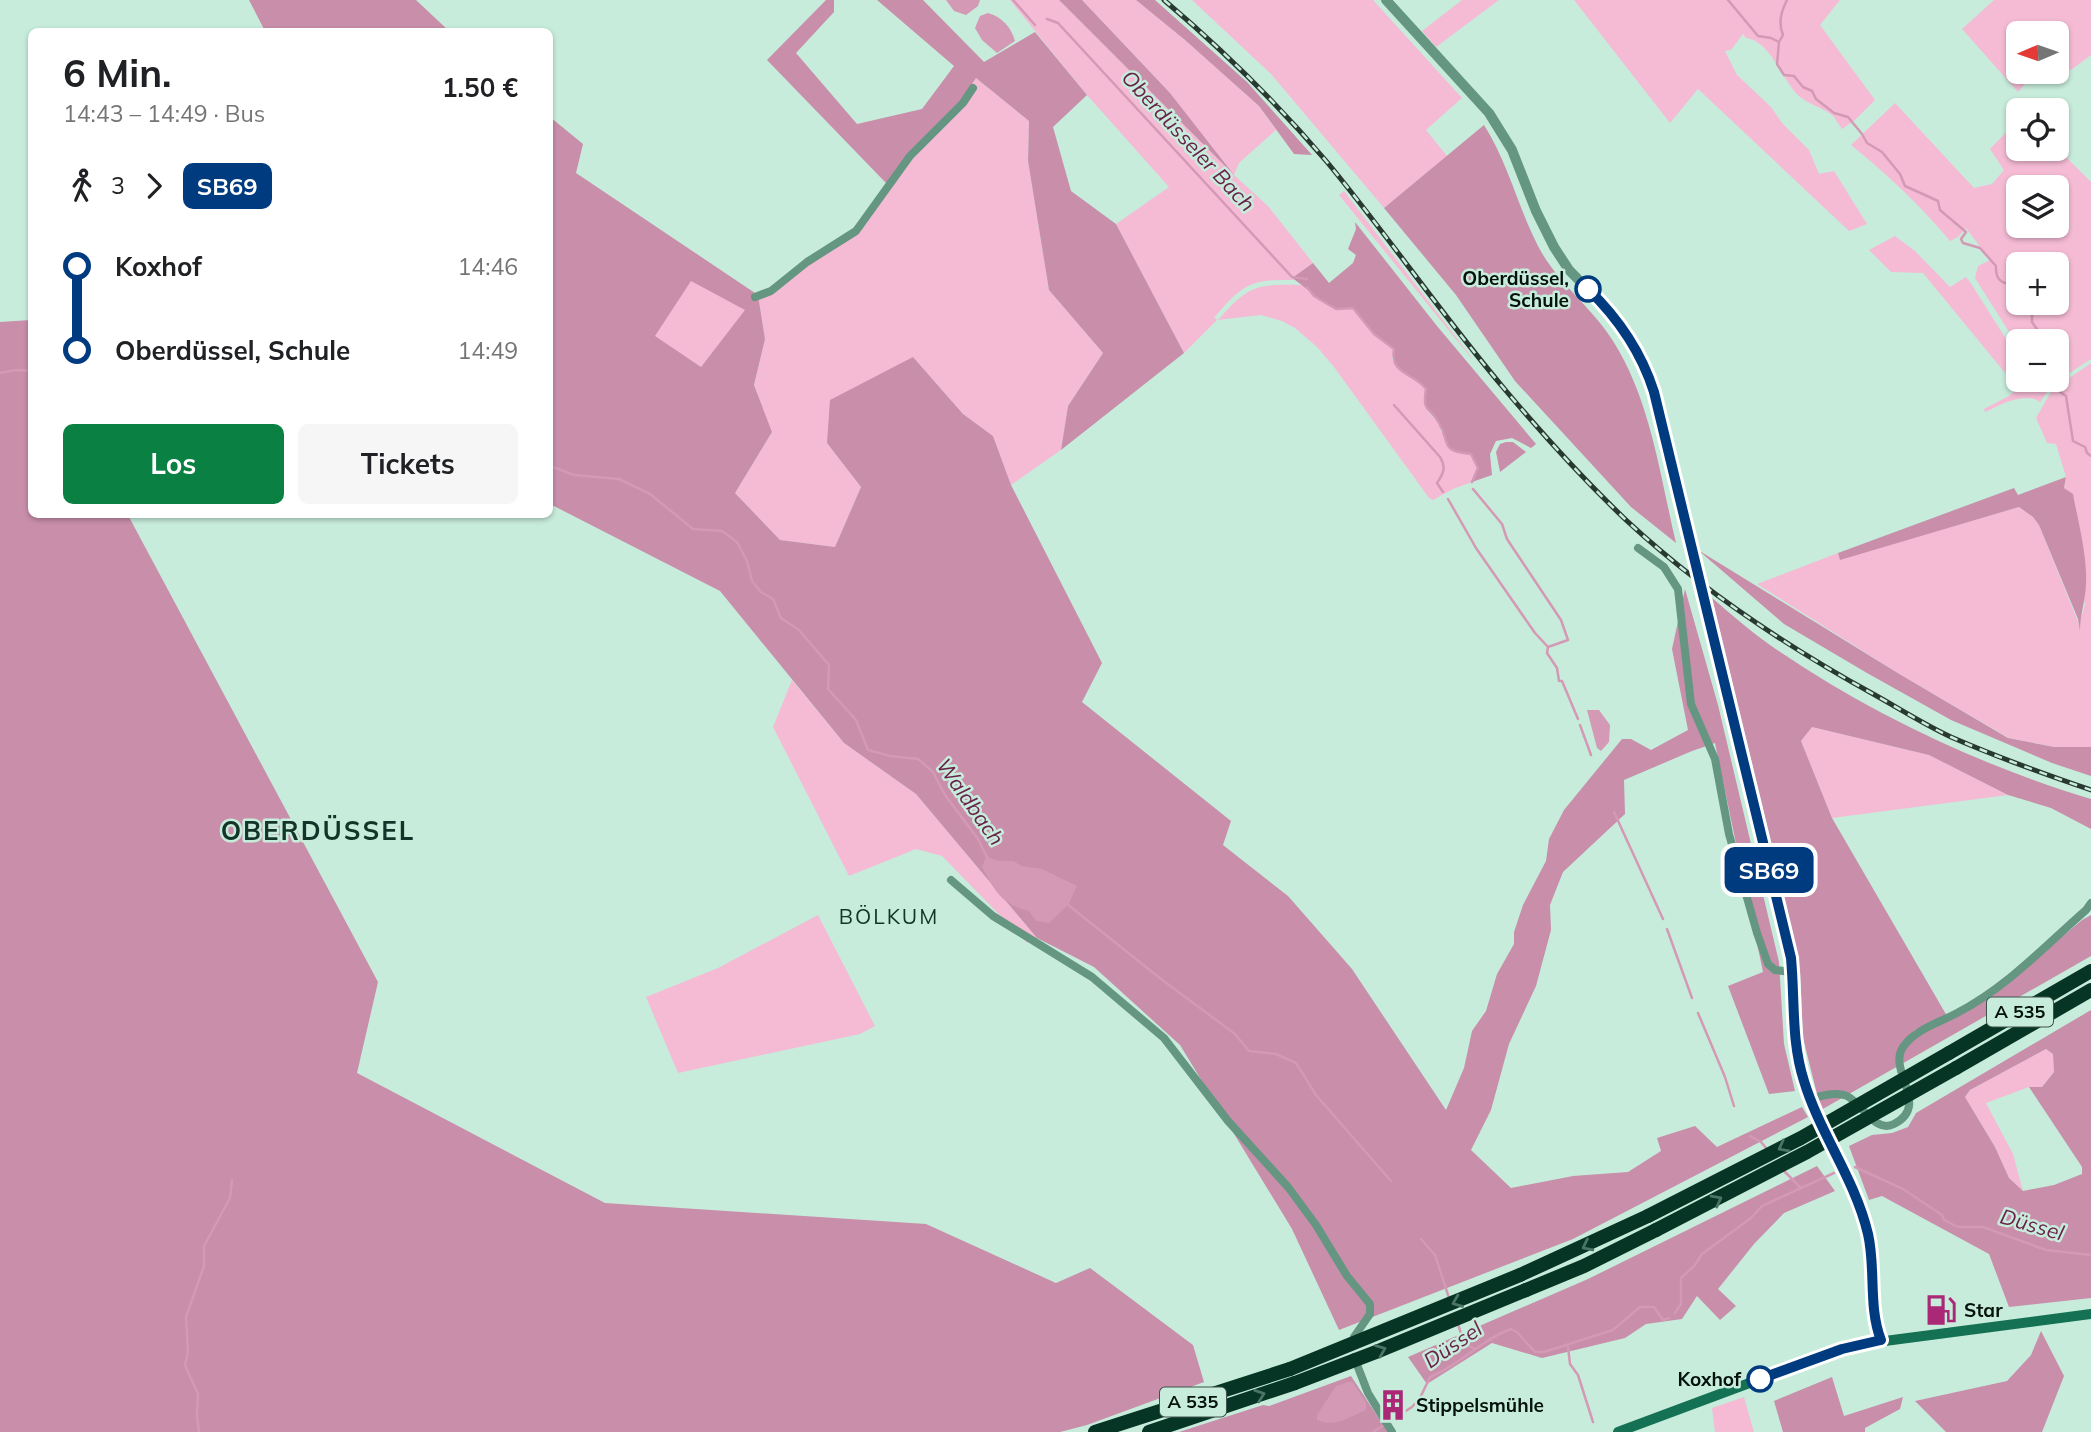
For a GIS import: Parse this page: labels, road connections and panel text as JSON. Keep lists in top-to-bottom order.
{
  "streets": {
    "highway": ["A 535"]
  },
  "districts": ["OBERDÜSSEL", "BÖLKUM"],
  "water": ["Oberdüsseler Bach", "Waldbach", "Düssel"],
  "places": {
    "other": ["Oberdüssel, Schule", "Koxhof"],
    "fuel station": ["Star"],
    "building": ["Stippelsmühle"]
  },
  "lines": ["bus line SB69"],
  "north": "left",
  "page": {
    "on_map": "SB69",
    "map_buttons": ["+", "−"],
    "heading": ["6 Min.", "14:43 – 14:49 · Bus", "1.50 €"],
    "legs": ["3", "SB69"],
    "list": [
      {
        "name": "Koxhof",
        "value": "14:46"
      },
      {
        "name": "Oberdüssel, Schule",
        "value": "14:49"
      }
    ],
    "buttons": ["Los", "Tickets"]
  }
}
